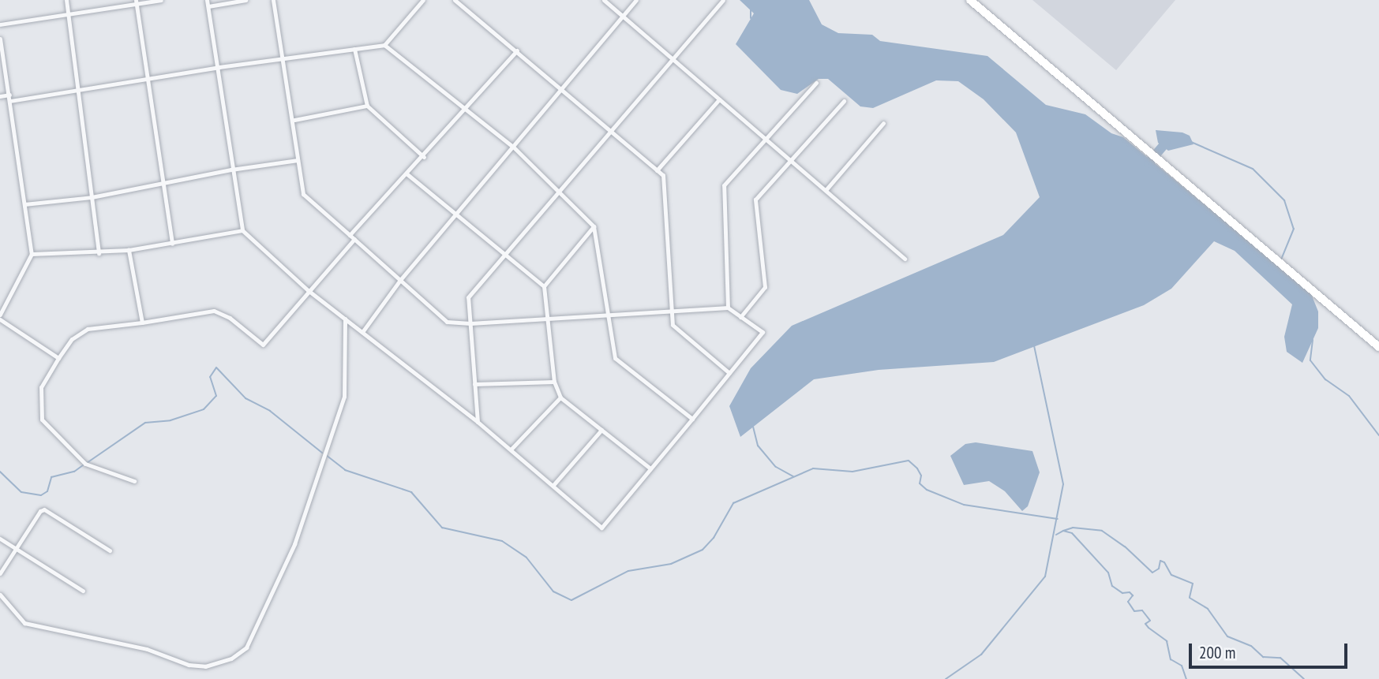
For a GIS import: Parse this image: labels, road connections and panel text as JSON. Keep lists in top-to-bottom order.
{
  "scale_bar": "200 m"
}
